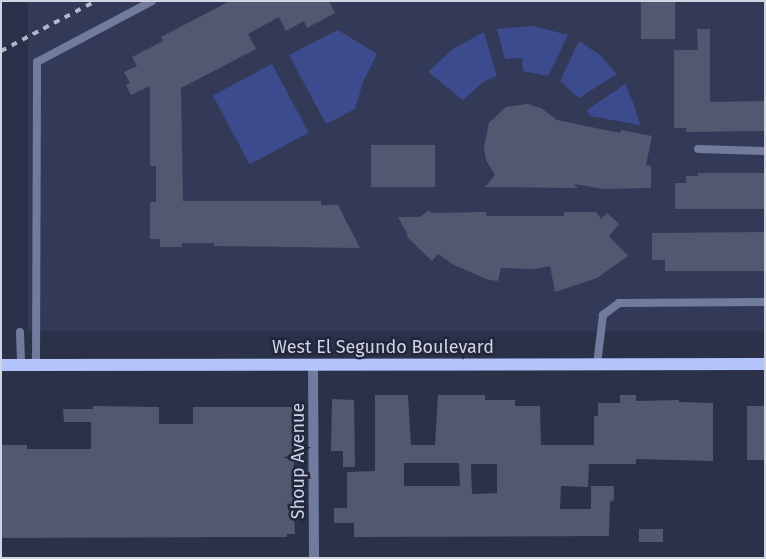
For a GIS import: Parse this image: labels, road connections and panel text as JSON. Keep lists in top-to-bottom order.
{
  "streets": {
    "main road": ["West El Segundo Boulevard"],
    "street": ["Shoup Avenue"]
  },
  "crossings": [
    ["West El Segundo Boulevard", "Shoup Avenue"]
  ]
}
